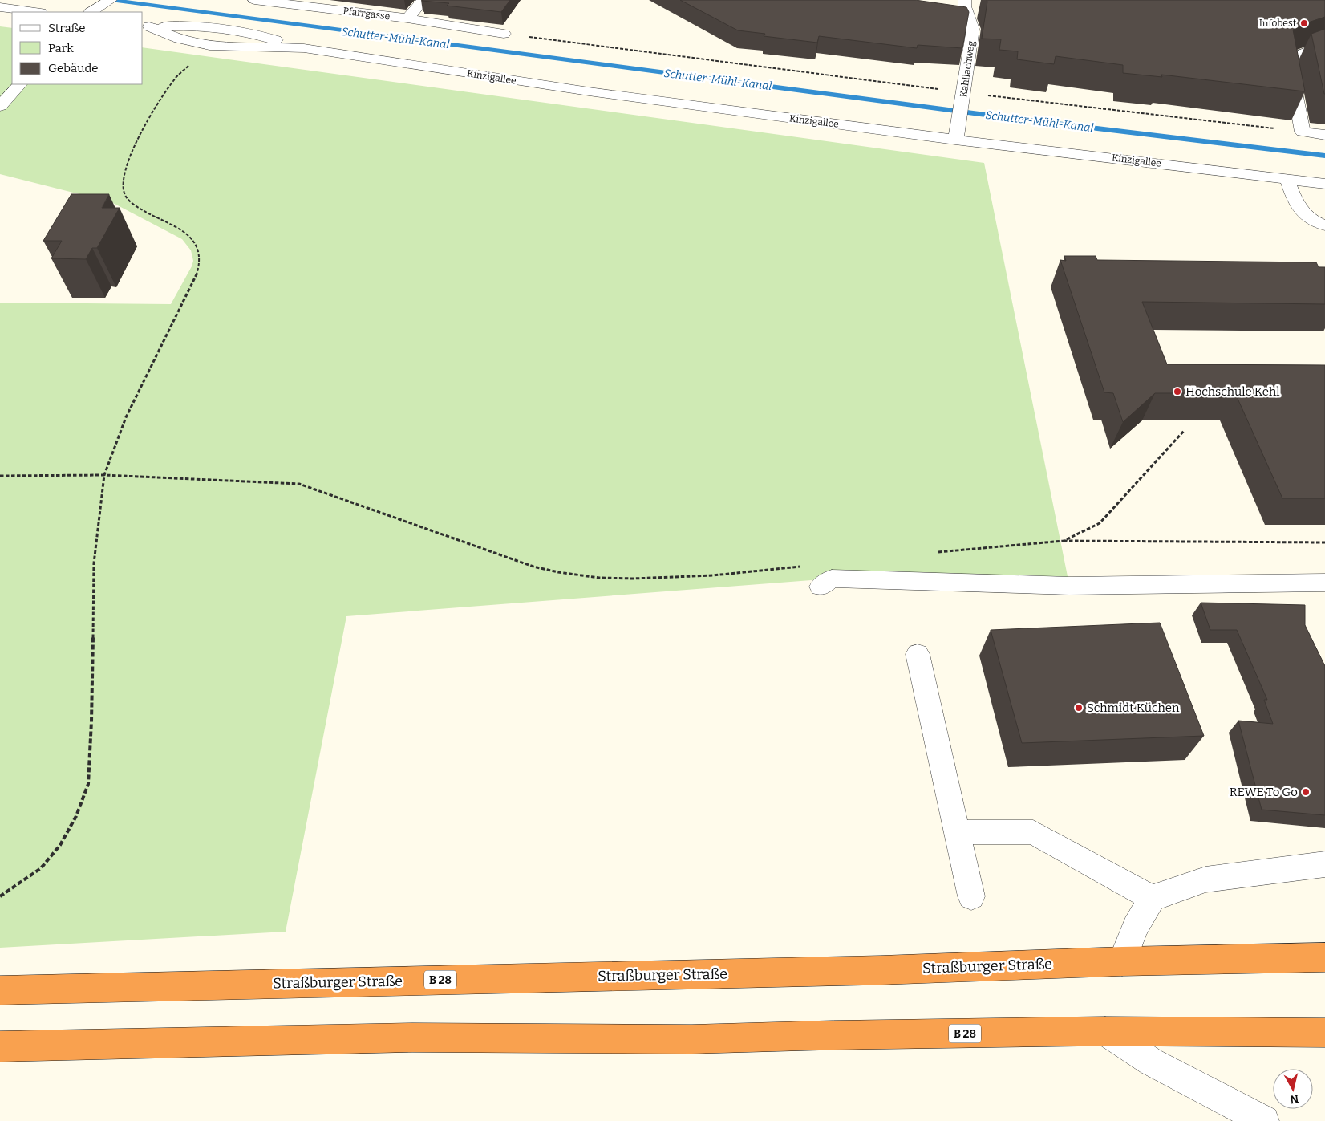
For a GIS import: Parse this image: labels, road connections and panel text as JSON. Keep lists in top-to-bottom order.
{
  "streets": {
    "highway": ["Straßburger Straße", "B 28"],
    "street": ["Pfarrgasse", "Kahllachweg", "Kinzigallee"]
  },
  "crossings": [
    ["Kahllachweg", "Kinzigallee"]
  ],
  "water": ["Schutter-Mühl-Kanal"],
  "places": [
    "Infobest",
    "Hochschule Kehl",
    "Schmidt Küchen",
    "REWE To Go"
  ],
  "legend": ["Straße", "Park", "Gebäude"],
  "north": "bottom"
}
